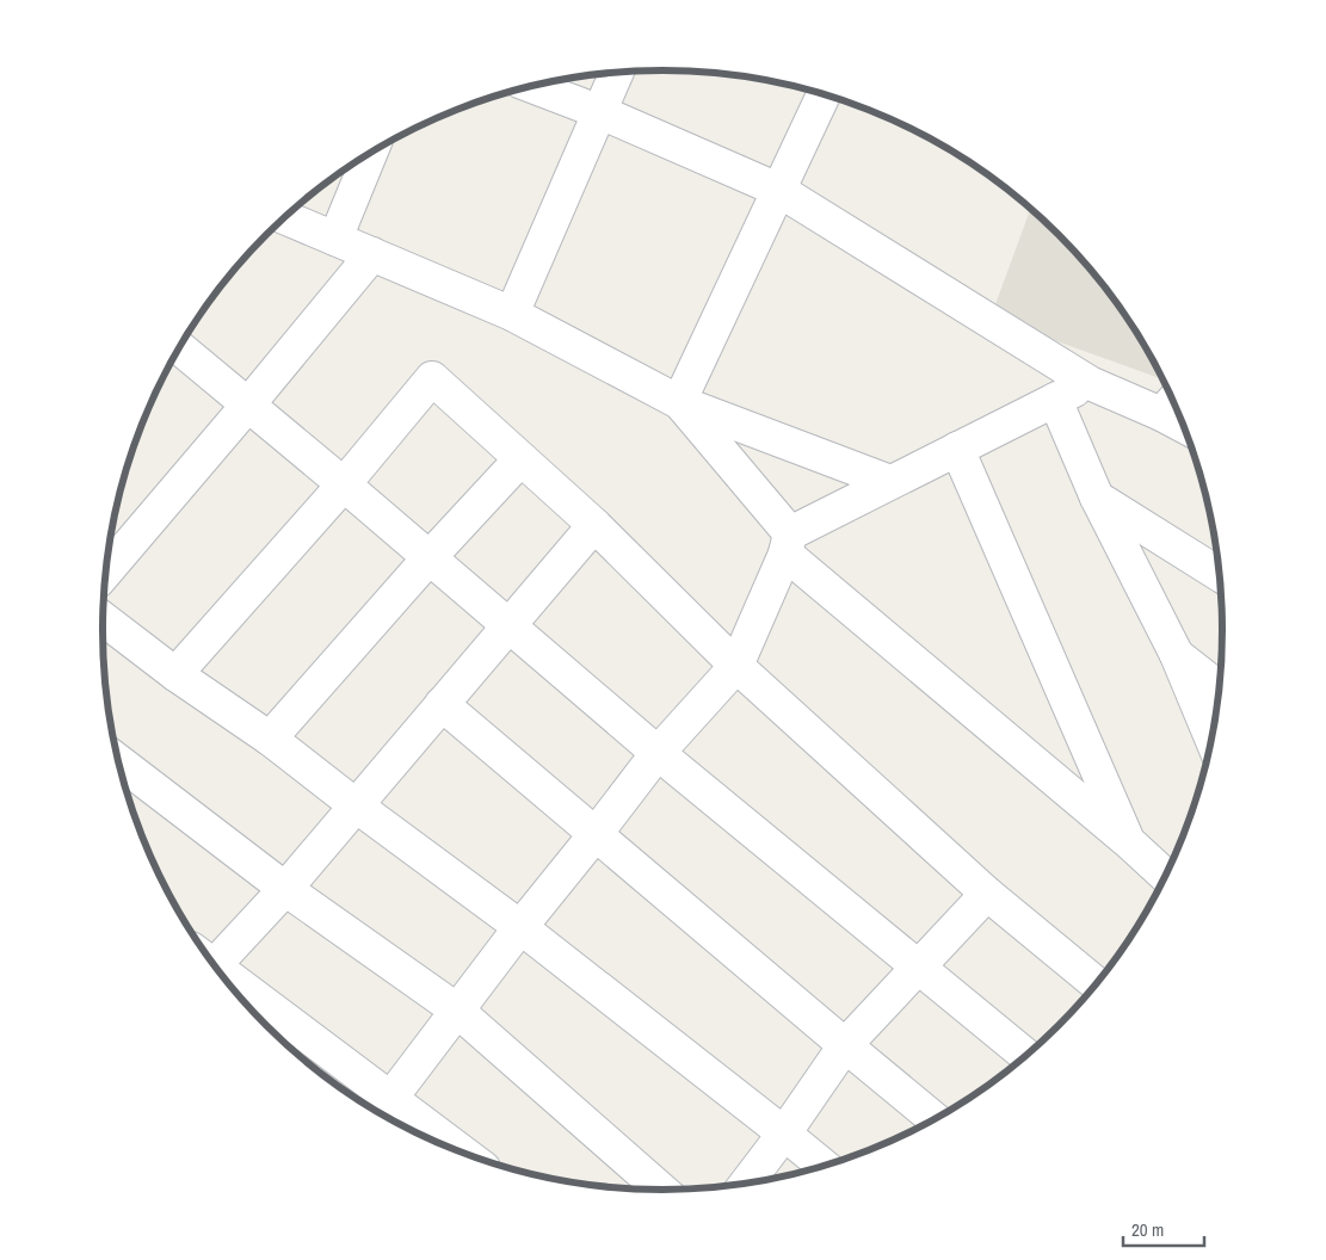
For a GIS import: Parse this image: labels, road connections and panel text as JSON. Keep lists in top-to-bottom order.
{
  "scale_bar": "20 m"
}
